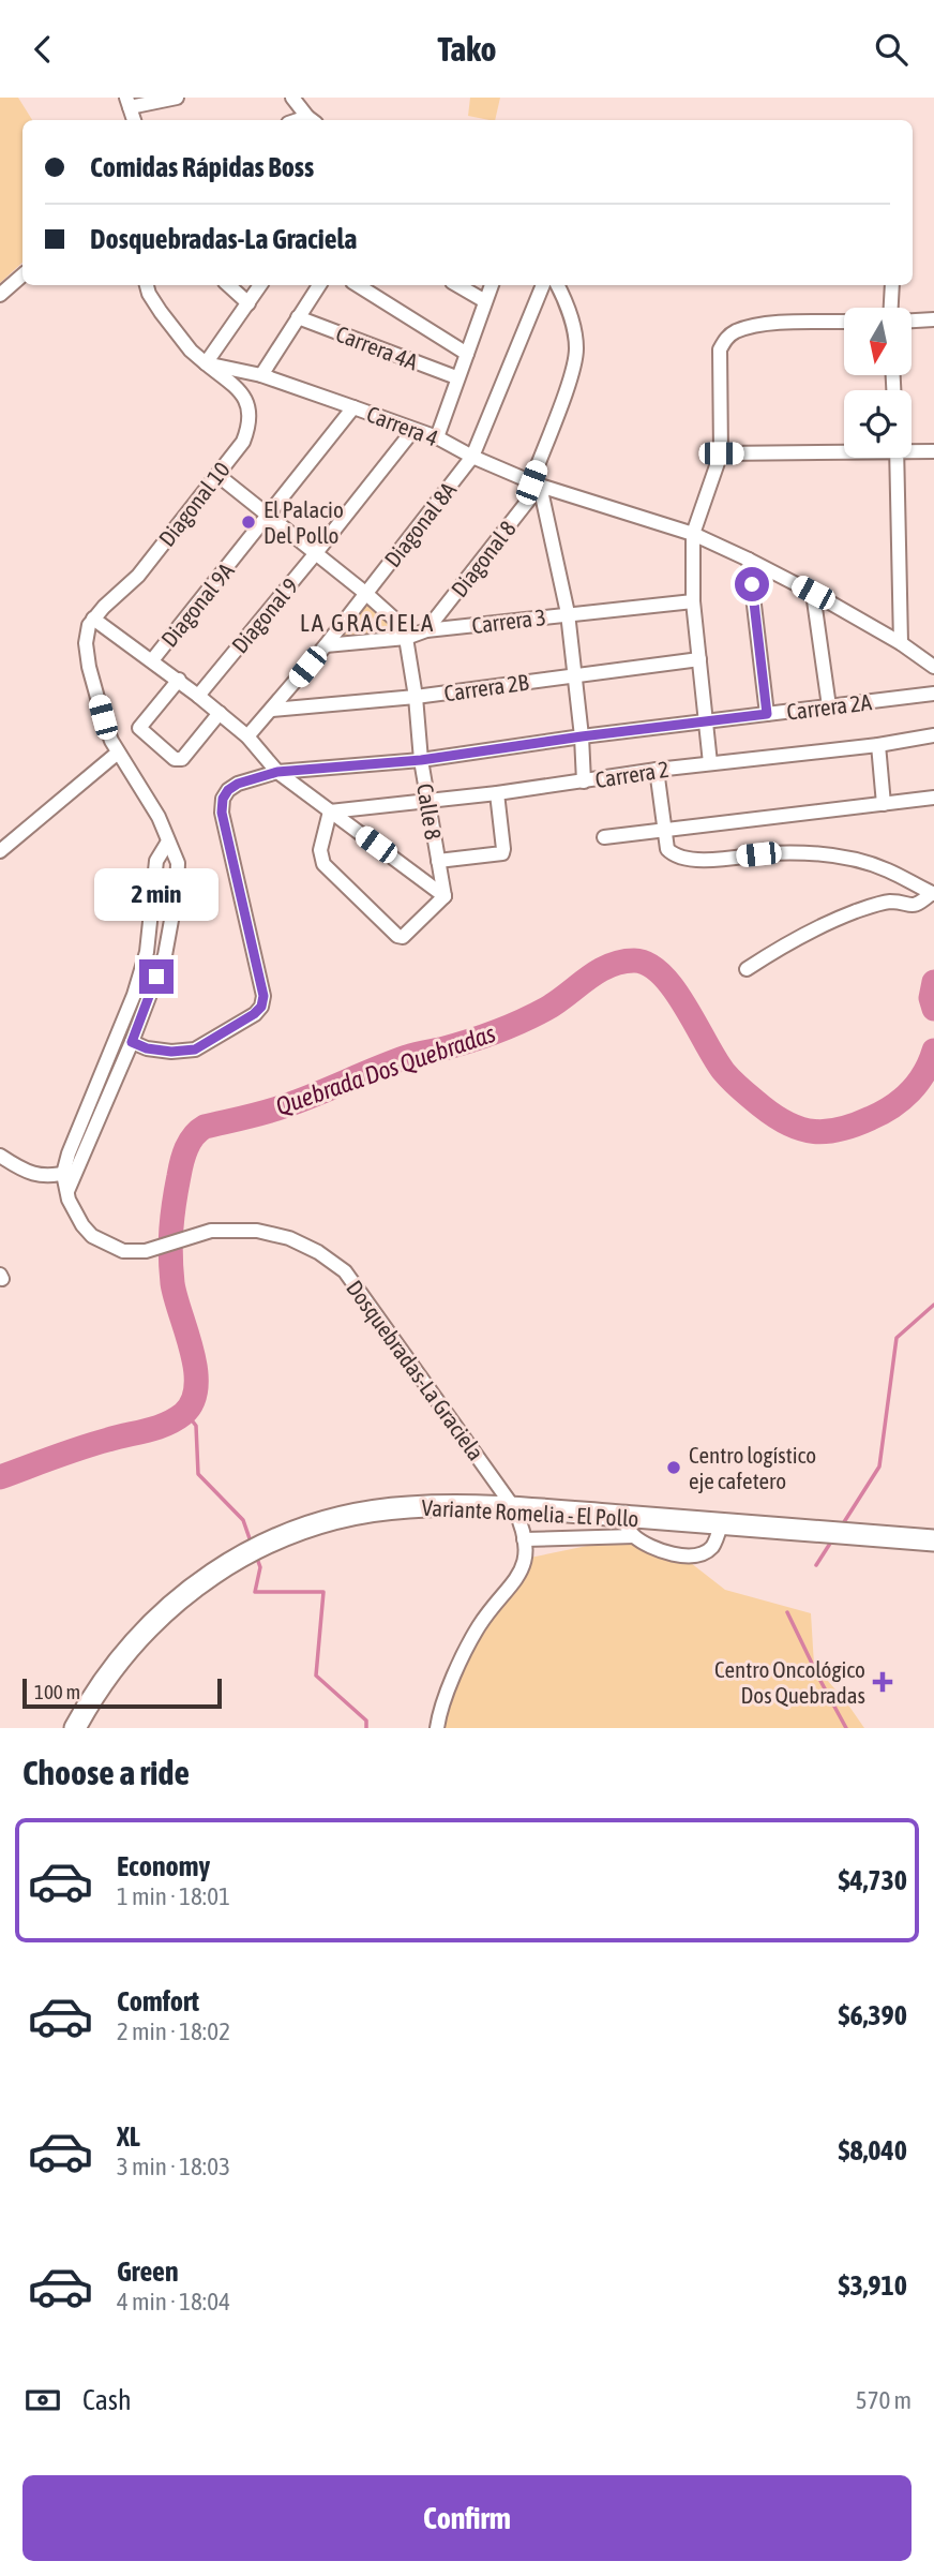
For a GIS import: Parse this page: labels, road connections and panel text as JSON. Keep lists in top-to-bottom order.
{
  "streets": {
    "highway": ["Variante Romelia - El Pollo"],
    "street": [
      "Carrera 4A",
      "Carrera 4",
      "Diagonal 10",
      "Diagonal 8A",
      "Diagonal 8",
      "Diagonal 9A",
      "Diagonal 9",
      "Carrera 3",
      "Carrera 2B",
      "Carrera 2A",
      "Carrera 2",
      "Calle 8",
      "Dosquebradas-La Graciela"
    ]
  },
  "crossings": [
    ["Carrera 4", "Diagonal 10"],
    ["Carrera 4", "Diagonal 8A"],
    ["Carrera 4", "Diagonal 8"],
    ["Carrera 4", "Diagonal 9A"],
    ["Carrera 4", "Diagonal 9"],
    ["Diagonal 10", "Dosquebradas-La Graciela"],
    ["Diagonal 8A", "Carrera 3"],
    ["Diagonal 8A", "Carrera 2B"],
    ["Diagonal 8", "Carrera 3"],
    ["Carrera 3", "Calle 8"],
    ["Carrera 2B", "Calle 8"],
    ["Carrera 2A", "Calle 8"],
    ["Carrera 2A", "Dosquebradas-La Graciela"],
    ["Carrera 2", "Calle 8"],
    ["Dosquebradas-La Graciela", "Variante Romelia - El Pollo"]
  ],
  "districts": ["LA GRACIELA"],
  "water": ["Quebrada Dos Quebradas"],
  "places": {
    "other": ["El Palacio Del Pollo", "Centro logístico eje cafetero"],
    "health": ["Centro Oncológico Dos Quebradas"]
  },
  "scale_bar": "100 m",
  "north": "bottom",
  "page": {
    "header": "Tako",
    "banner": ["Comidas Rápidas Boss", "Dosquebradas-La Graciela"],
    "bubble": "2 min",
    "scale": "100 m",
    "heading": "Choose a ride",
    "list": [
      {
        "name": "Economy",
        "note": "1 min · 18:01",
        "value": "$4,730"
      },
      {
        "name": "Comfort",
        "note": "2 min · 18:02",
        "value": "$6,390"
      },
      {
        "name": "XL",
        "note": "3 min · 18:03",
        "value": "$8,040"
      },
      {
        "name": "Green",
        "note": "4 min · 18:04",
        "value": "$3,910"
      }
    ],
    "pay": ["Cash", "570 m"],
    "buttons": "Confirm"
  }
}
